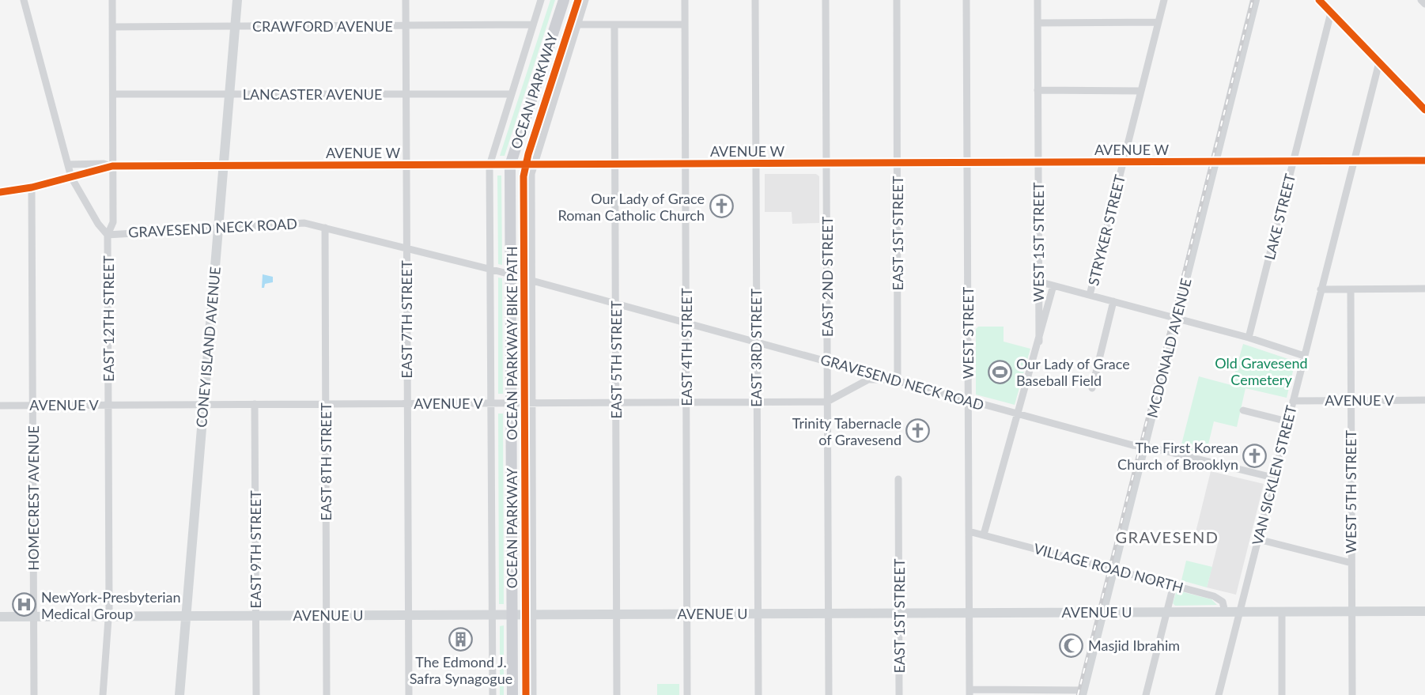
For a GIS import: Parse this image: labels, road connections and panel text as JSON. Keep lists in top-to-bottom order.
{
  "streets": {
    "main road": [
      "OCEAN PARKWAY",
      "CONEY ISLAND AVENUE",
      "MCDONALD AVENUE",
      "AVENUE U"
    ],
    "street": [
      "CRAWFORD AVENUE",
      "LANCASTER AVENUE",
      "AVENUE W",
      "LAKE STREET",
      "GRAVESEND NECK ROAD",
      "STRYKER STREET",
      "EAST 1ST STREET",
      "WEST 1ST STREET",
      "EAST 2ND STREET",
      "EAST 12TH STREET",
      "EAST 7TH STREET",
      "WEST STREET",
      "EAST 4TH STREET",
      "EAST 3RD STREET",
      "EAST 5TH STREET",
      "AVENUE V",
      "EAST 8TH STREET",
      "VAN SICKLEN STREET",
      "WEST 5TH STREET",
      "HOMECREST AVENUE",
      "EAST 9TH STREET",
      "VILLAGE ROAD NORTH"
    ],
    "cycle path": ["OCEAN PARKWAY BIKE PATH"]
  },
  "crossings": [
    ["CRAWFORD AVENUE", "OCEAN PARKWAY"],
    ["CRAWFORD AVENUE", "EAST 12TH STREET"],
    ["CRAWFORD AVENUE", "EAST 7TH STREET"],
    ["CRAWFORD AVENUE", "CONEY ISLAND AVENUE"],
    ["OCEAN PARKWAY", "LANCASTER AVENUE"],
    ["OCEAN PARKWAY", "AVENUE W"],
    ["OCEAN PARKWAY", "GRAVESEND NECK ROAD"],
    ["OCEAN PARKWAY", "AVENUE V"],
    ["OCEAN PARKWAY", "AVENUE U"],
    ["LANCASTER AVENUE", "EAST 12TH STREET"],
    ["LANCASTER AVENUE", "EAST 7TH STREET"],
    ["LANCASTER AVENUE", "CONEY ISLAND AVENUE"],
    ["AVENUE W", "LAKE STREET"],
    ["AVENUE W", "GRAVESEND NECK ROAD"],
    ["AVENUE W", "STRYKER STREET"],
    ["AVENUE W", "EAST 1ST STREET"],
    ["AVENUE W", "WEST 1ST STREET"],
    ["AVENUE W", "EAST 2ND STREET"],
    ["AVENUE W", "EAST 12TH STREET"],
    ["AVENUE W", "EAST 7TH STREET"],
    ["AVENUE W", "WEST STREET"],
    ["AVENUE W", "CONEY ISLAND AVENUE"],
    ["AVENUE W", "EAST 4TH STREET"],
    ["AVENUE W", "EAST 3RD STREET"],
    ["AVENUE W", "MCDONALD AVENUE"],
    ["AVENUE W", "EAST 5TH STREET"],
    ["AVENUE W", "VAN SICKLEN STREET"],
    ["GRAVESEND NECK ROAD", "EAST 1ST STREET"],
    ["GRAVESEND NECK ROAD", "EAST 2ND STREET"],
    ["GRAVESEND NECK ROAD", "EAST 12TH STREET"],
    ["GRAVESEND NECK ROAD", "EAST 7TH STREET"],
    ["GRAVESEND NECK ROAD", "WEST STREET"],
    ["GRAVESEND NECK ROAD", "CONEY ISLAND AVENUE"],
    ["GRAVESEND NECK ROAD", "EAST 4TH STREET"],
    ["GRAVESEND NECK ROAD", "EAST 3RD STREET"],
    ["GRAVESEND NECK ROAD", "MCDONALD AVENUE"],
    ["GRAVESEND NECK ROAD", "EAST 5TH STREET"],
    ["GRAVESEND NECK ROAD", "AVENUE V"],
    ["GRAVESEND NECK ROAD", "EAST 8TH STREET"],
    ["GRAVESEND NECK ROAD", "VAN SICKLEN STREET"],
    ["EAST 1ST STREET", "AVENUE V"],
    ["EAST 1ST STREET", "AVENUE U"],
    ["EAST 2ND STREET", "AVENUE V"],
    ["EAST 2ND STREET", "AVENUE U"],
    ["EAST 12TH STREET", "AVENUE V"],
    ["EAST 12TH STREET", "AVENUE U"],
    ["EAST 7TH STREET", "AVENUE V"],
    ["EAST 7TH STREET", "AVENUE U"],
    ["WEST STREET", "VILLAGE ROAD NORTH"],
    ["WEST STREET", "AVENUE U"],
    ["CONEY ISLAND AVENUE", "AVENUE V"],
    ["CONEY ISLAND AVENUE", "AVENUE U"],
    ["EAST 4TH STREET", "AVENUE V"],
    ["EAST 4TH STREET", "AVENUE U"],
    ["EAST 3RD STREET", "AVENUE V"],
    ["EAST 3RD STREET", "AVENUE U"],
    ["MCDONALD AVENUE", "VILLAGE ROAD NORTH"],
    ["MCDONALD AVENUE", "AVENUE U"],
    ["EAST 5TH STREET", "AVENUE V"],
    ["EAST 5TH STREET", "AVENUE U"],
    ["AVENUE V", "EAST 8TH STREET"],
    ["AVENUE V", "VAN SICKLEN STREET"],
    ["AVENUE V", "WEST 5TH STREET"],
    ["AVENUE V", "HOMECREST AVENUE"],
    ["AVENUE V", "EAST 9TH STREET"],
    ["EAST 8TH STREET", "AVENUE U"],
    ["VAN SICKLEN STREET", "AVENUE U"],
    ["WEST 5TH STREET", "AVENUE U"],
    ["HOMECREST AVENUE", "AVENUE U"],
    ["EAST 9TH STREET", "AVENUE U"],
    ["VILLAGE ROAD NORTH", "AVENUE U"]
  ],
  "districts": ["GRAVESEND"],
  "parks": ["Old Gravesend Cemetery"],
  "places": {
    "church": ["Our Lady of Grace Roman Catholic Church", "Trinity Tabernacle of Gravesend", "The First Korean Church of Brooklyn"],
    "sports": ["Our Lady of Grace Baseball Field"],
    "hospital": ["NewYork-Presbyterian Medical Group"],
    "building": ["The Edmond J. Safra Synagogue"],
    "mosque": ["Masjid Ibrahim"]
  }
}
